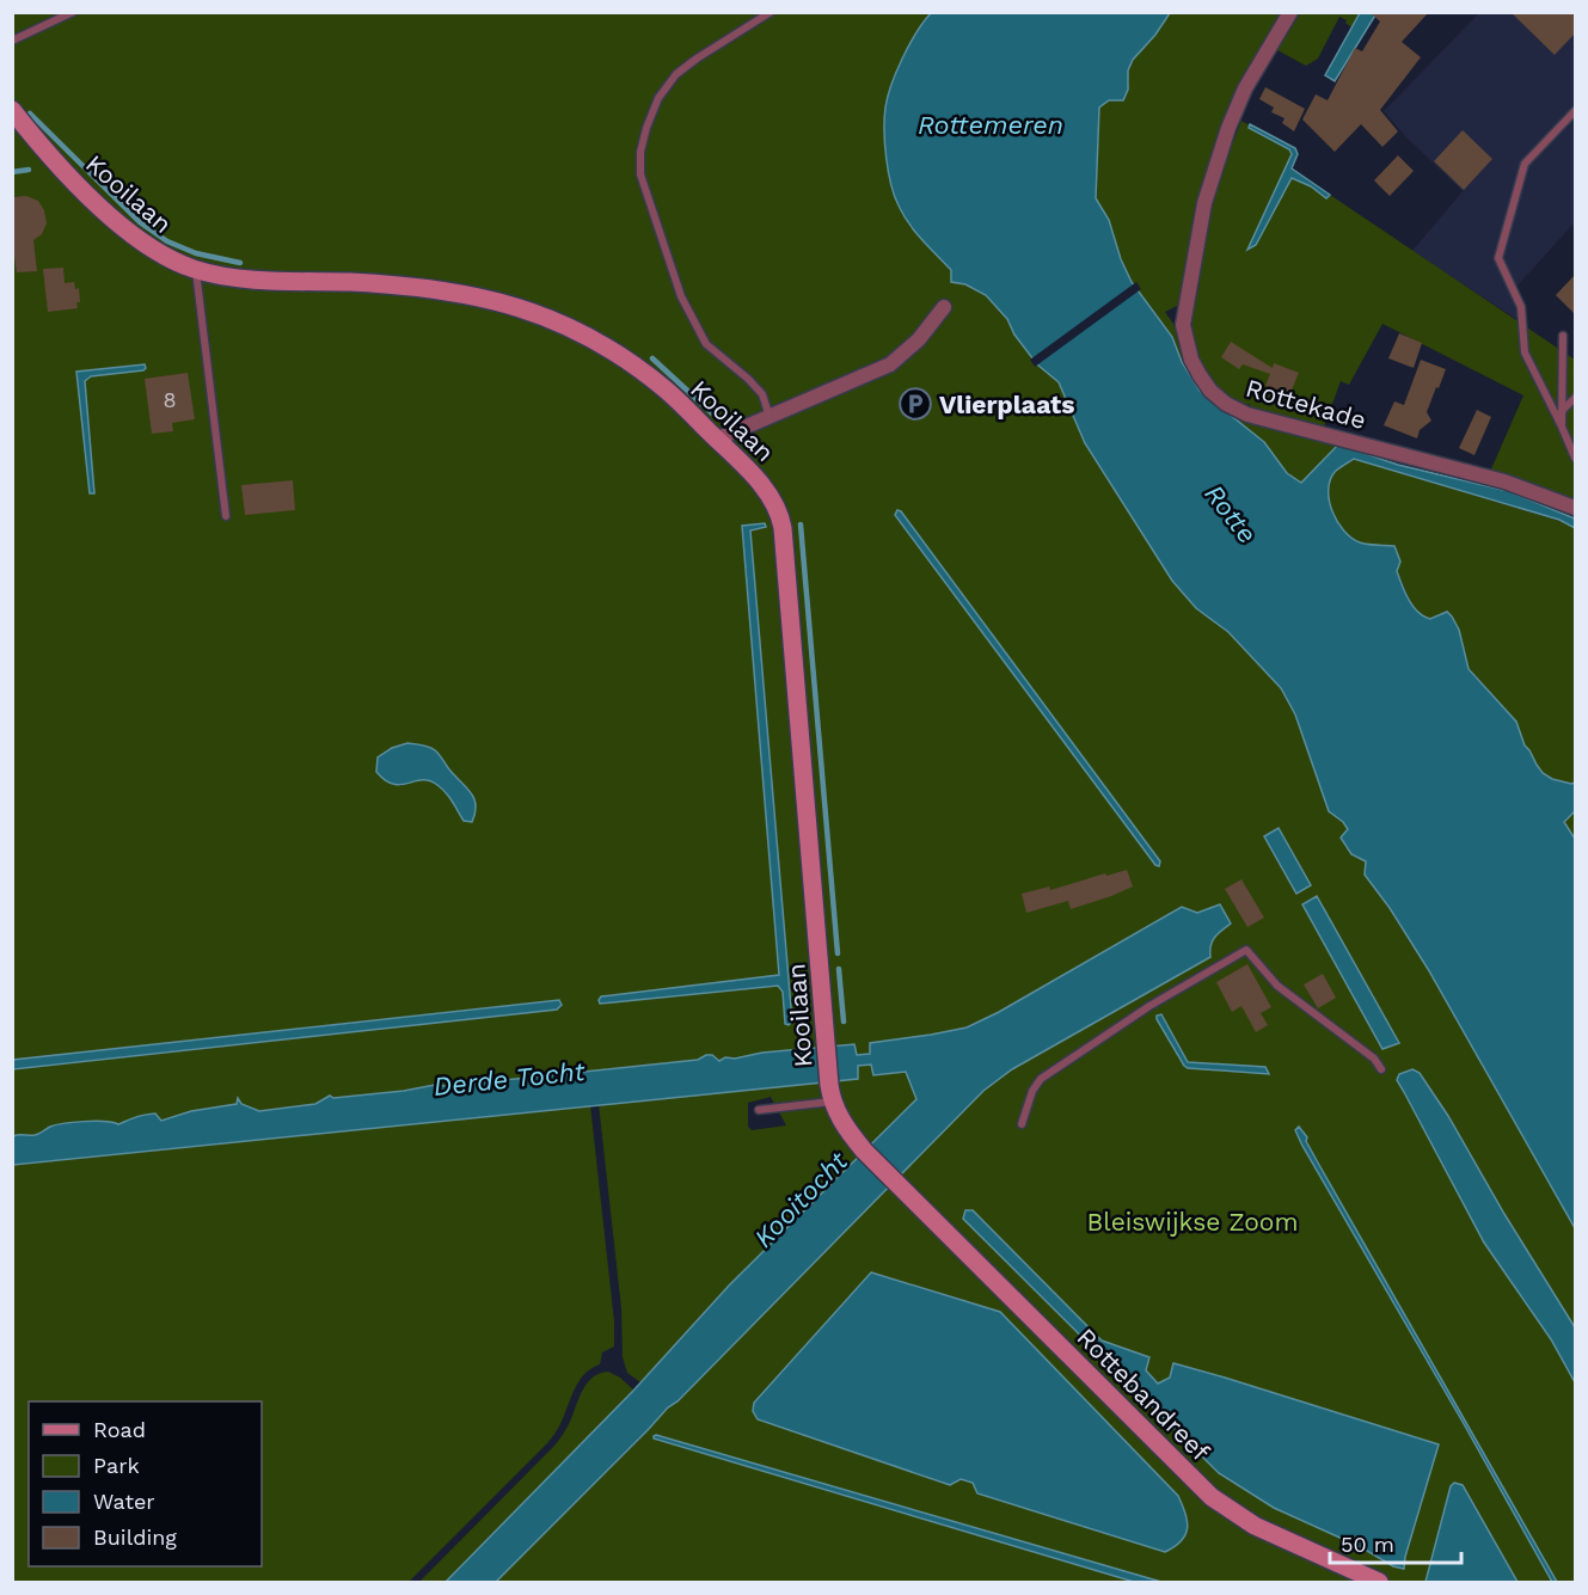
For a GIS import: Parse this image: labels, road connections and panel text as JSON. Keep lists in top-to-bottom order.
{
  "streets": {
    "street": ["Kooilaan", "Rottekade", "Rottebandreef"]
  },
  "crossings": [
    ["Kooilaan", "Rottebandreef"]
  ],
  "water": [
    "Rottemeren",
    "Rotte",
    "Derde Tocht",
    "Kooitocht"
  ],
  "parks": ["Bleiswijkse Zoom"],
  "places": {
    "parking": ["Vlierplaats"]
  },
  "house_numbers": ["8"],
  "legend": [
    "Road",
    "Park",
    "Water",
    "Building"
  ],
  "scale_bar": "50 m"
}
